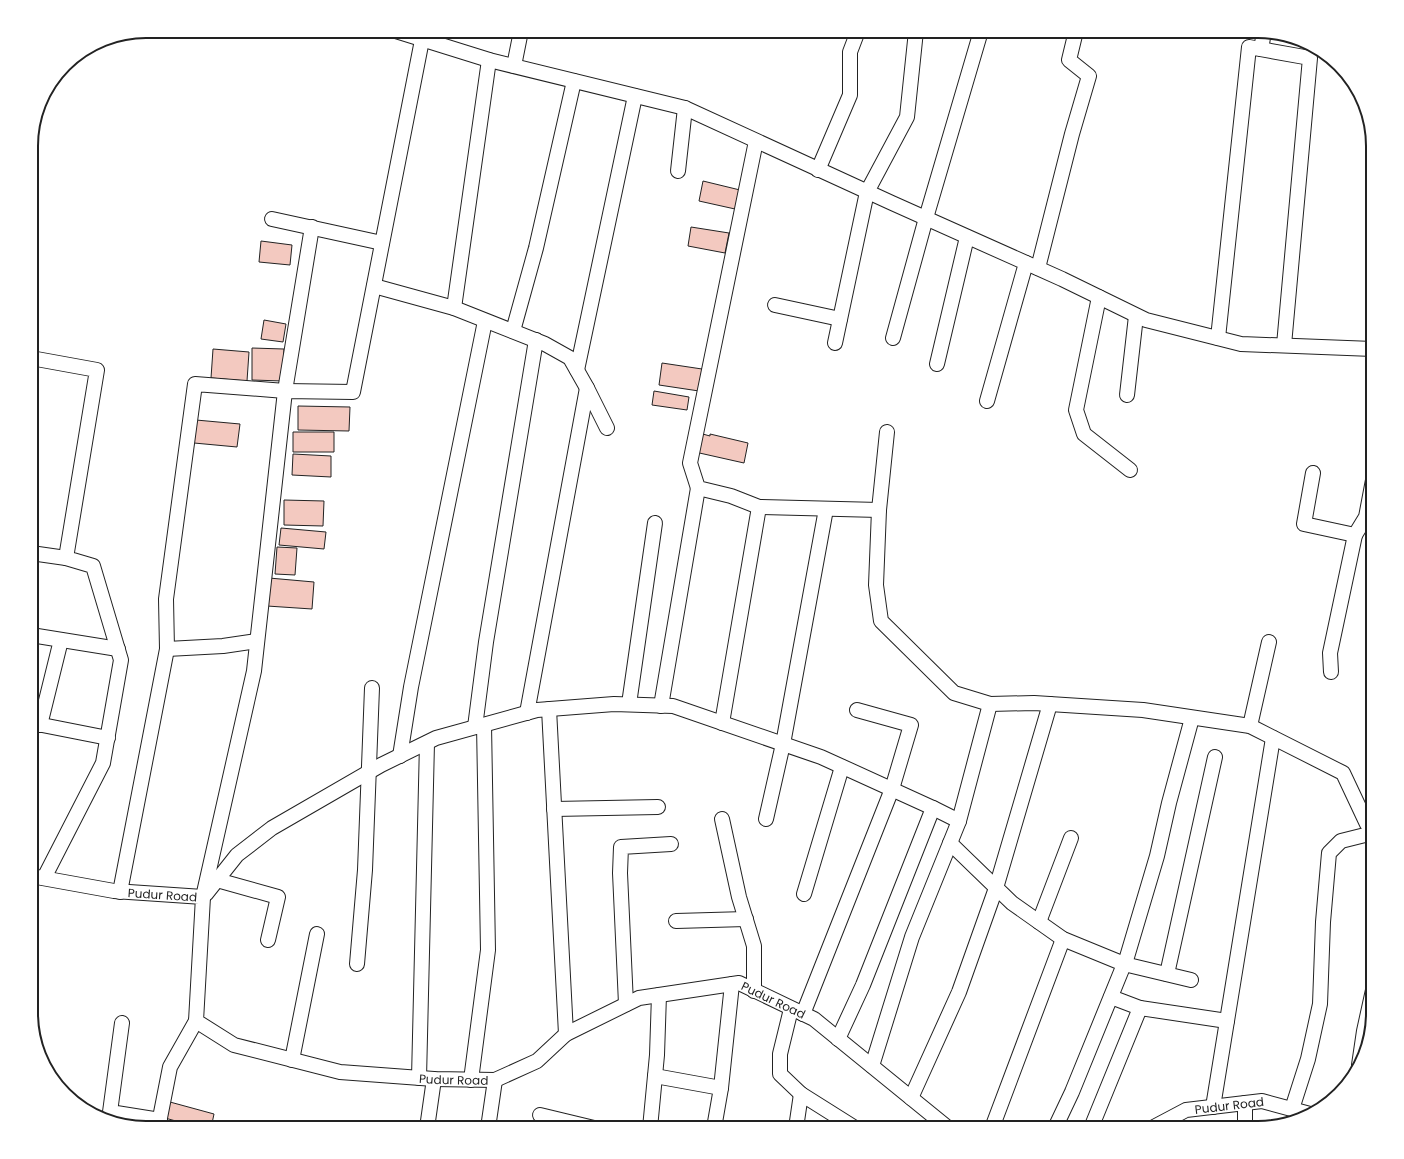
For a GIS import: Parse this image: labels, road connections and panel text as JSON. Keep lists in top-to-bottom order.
{
  "streets": {
    "street": ["Pudur Road"]
  }
}
